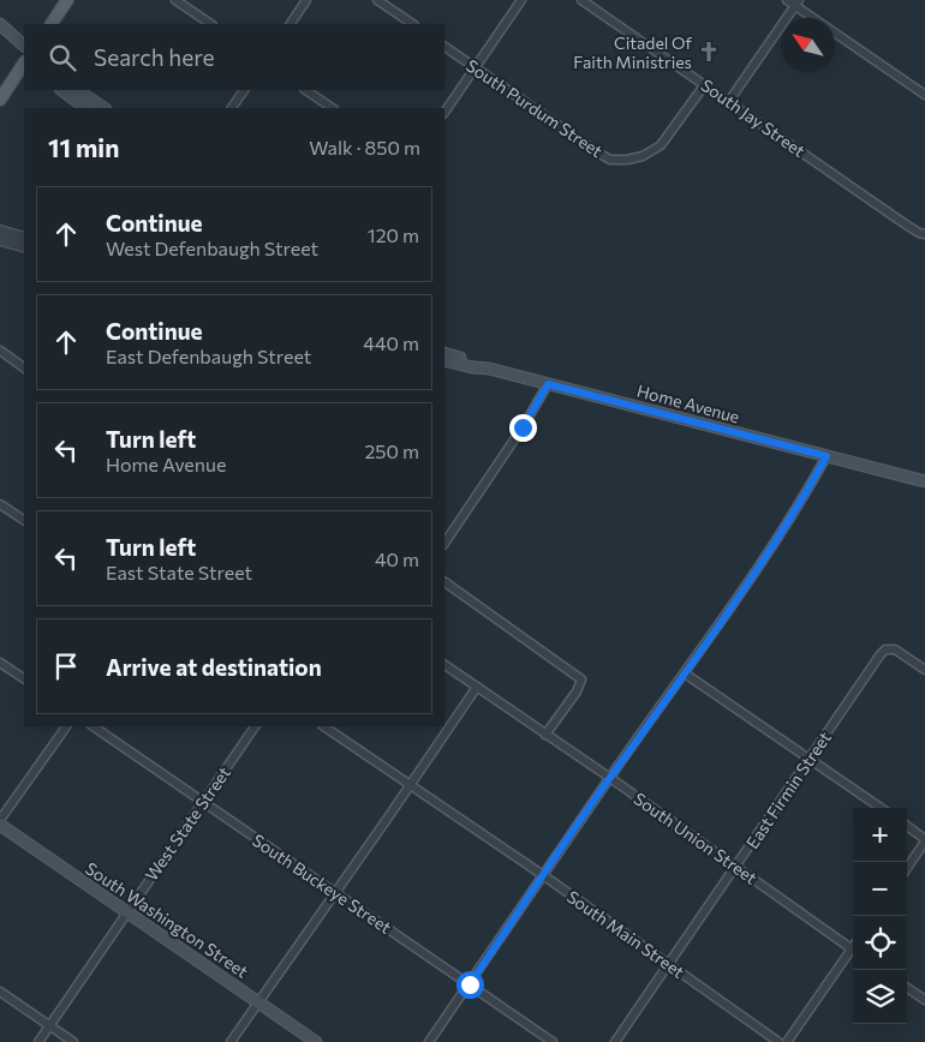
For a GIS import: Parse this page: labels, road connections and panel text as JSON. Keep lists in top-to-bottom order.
{
  "streets": {
    "main road": ["Home Avenue", "South Washington Street"],
    "street": [
      "South Purdum Street",
      "South Jay Street",
      "East Firmin Street",
      "West State Street",
      "South Union Street",
      "South Buckeye Street",
      "South Main Street"
    ]
  },
  "crossings": [
    ["South Purdum Street", "South Jay Street"],
    ["East Firmin Street", "South Union Street"],
    ["East Firmin Street", "South Main Street"],
    ["West State Street", "South Buckeye Street"],
    ["West State Street", "South Washington Street"]
  ],
  "places": {
    "church": ["Citadel Of Faith Ministries"]
  },
  "north": "top left",
  "page": {
    "search": "Search here",
    "heading": ["11 min", "Walk · 850 m"],
    "list": [
      ["Continue", "West Defenbaugh Street", "120 m"],
      ["Continue", "East Defenbaugh Street", "440 m"],
      ["Turn left", "Home Avenue", "250 m"],
      ["Turn left", "East State Street", "40 m"],
      "Arrive at destination"
    ],
    "map_buttons": ["+", "−"]
  }
}
